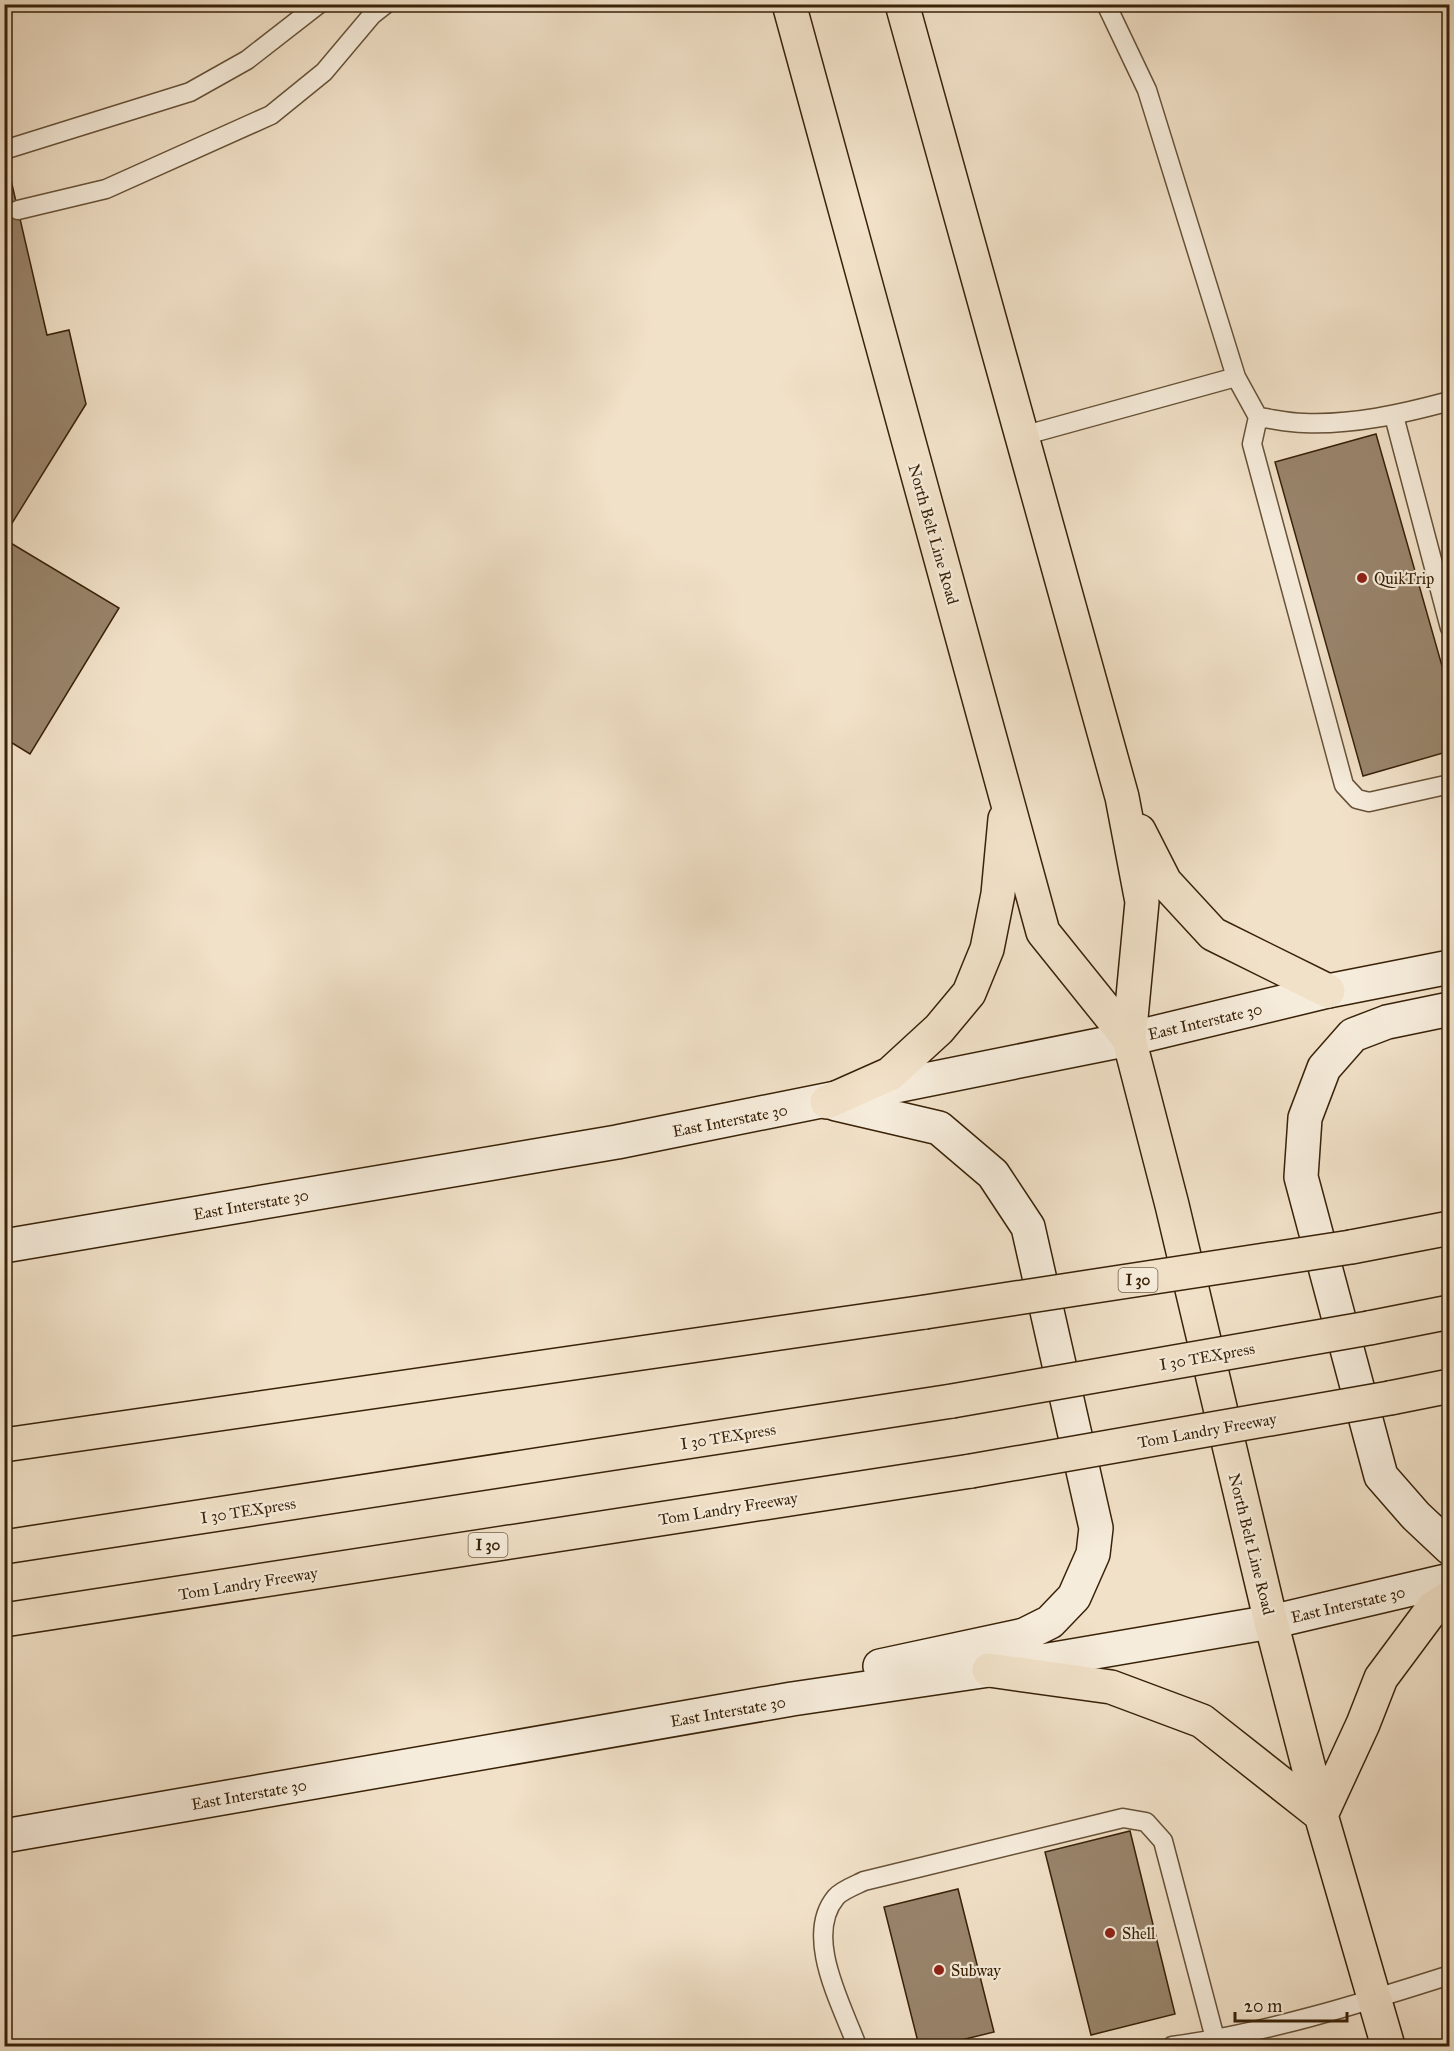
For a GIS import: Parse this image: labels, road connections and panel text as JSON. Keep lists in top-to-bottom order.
{
  "streets": {
    "main road": [
      "North Belt Line Road",
      "East Interstate 30",
      "I 30",
      "I 30 TEXpress",
      "Tom Landry Freeway"
    ]
  },
  "crossings": [
    ["North Belt Line Road", "East Interstate 30"]
  ],
  "places": ["QuikTrip", "Shell", "Subway"],
  "scale_bar": "20 m"
}
